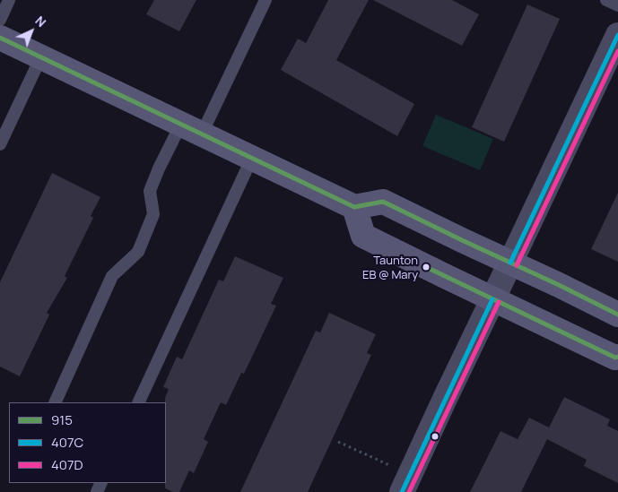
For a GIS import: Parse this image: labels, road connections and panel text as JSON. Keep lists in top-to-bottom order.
{
  "places": ["Taunton EB @ Mary"],
  "lines": ["transit line 407C", "transit line 915", "transit line 407D"],
  "legend": ["915", "407C", "407D"],
  "north": "top right"
}
